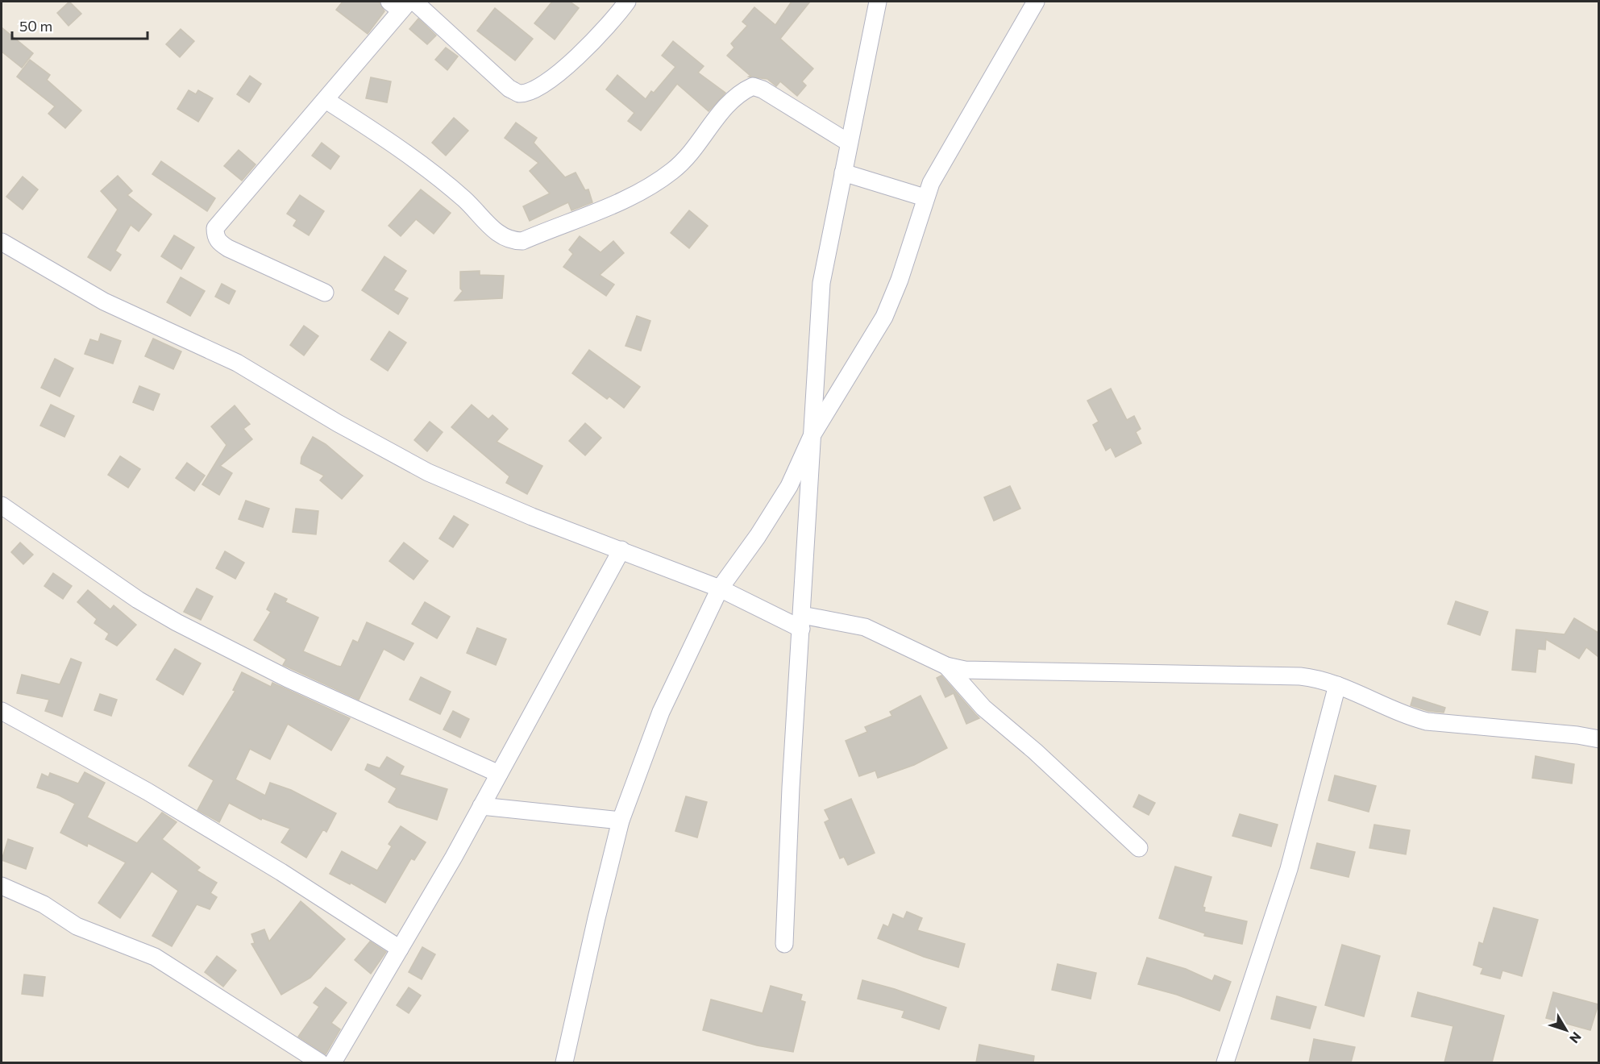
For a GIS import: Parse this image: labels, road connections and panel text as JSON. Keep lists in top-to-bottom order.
{
  "scale_bar": "50 m",
  "north": "bottom right"
}
